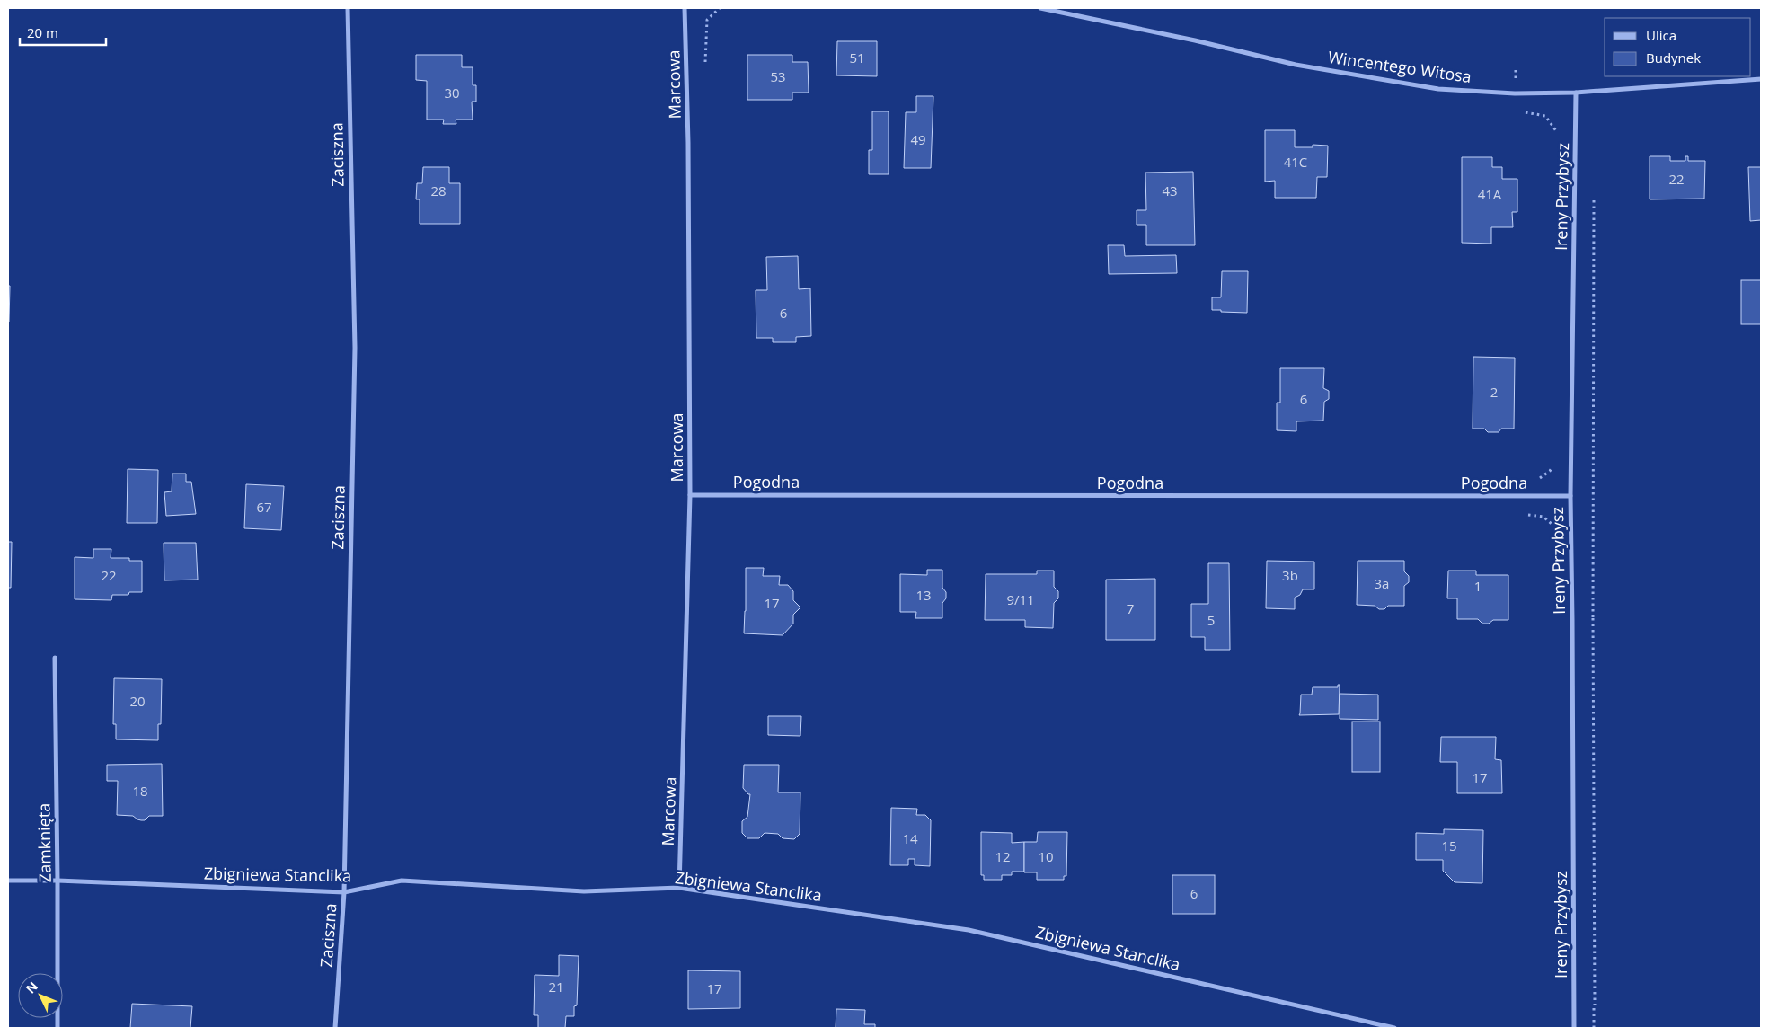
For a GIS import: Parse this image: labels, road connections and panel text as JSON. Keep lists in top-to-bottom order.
{
  "streets": {
    "street": [
      "Wincentego Witosa",
      "Marcowa",
      "Zaciszna",
      "Ireny Przybysz",
      "Pogodna",
      "Zamknięta",
      "Zbigniewa Stanclika"
    ]
  },
  "crossings": [
    ["Wincentego Witosa", "Ireny Przybysz"],
    ["Marcowa", "Pogodna"],
    ["Marcowa", "Zbigniewa Stanclika"],
    ["Zaciszna", "Zbigniewa Stanclika"],
    ["Ireny Przybysz", "Pogodna"],
    ["Zamknięta", "Zbigniewa Stanclika"]
  ],
  "house_numbers": [
    "51",
    "53",
    "30",
    "49",
    "41C",
    "22",
    "28",
    "43",
    "41A",
    "6",
    "2",
    "6",
    "67",
    "22",
    "3b",
    "3a",
    "1",
    "13",
    "9/11",
    "17",
    "7",
    "5",
    "20",
    "17",
    "18",
    "14",
    "15",
    "12",
    "10",
    "6",
    "21",
    "17"
  ],
  "legend": ["Ulica", "Budynek"],
  "scale_bar": "20 m",
  "north": "top left"
}
